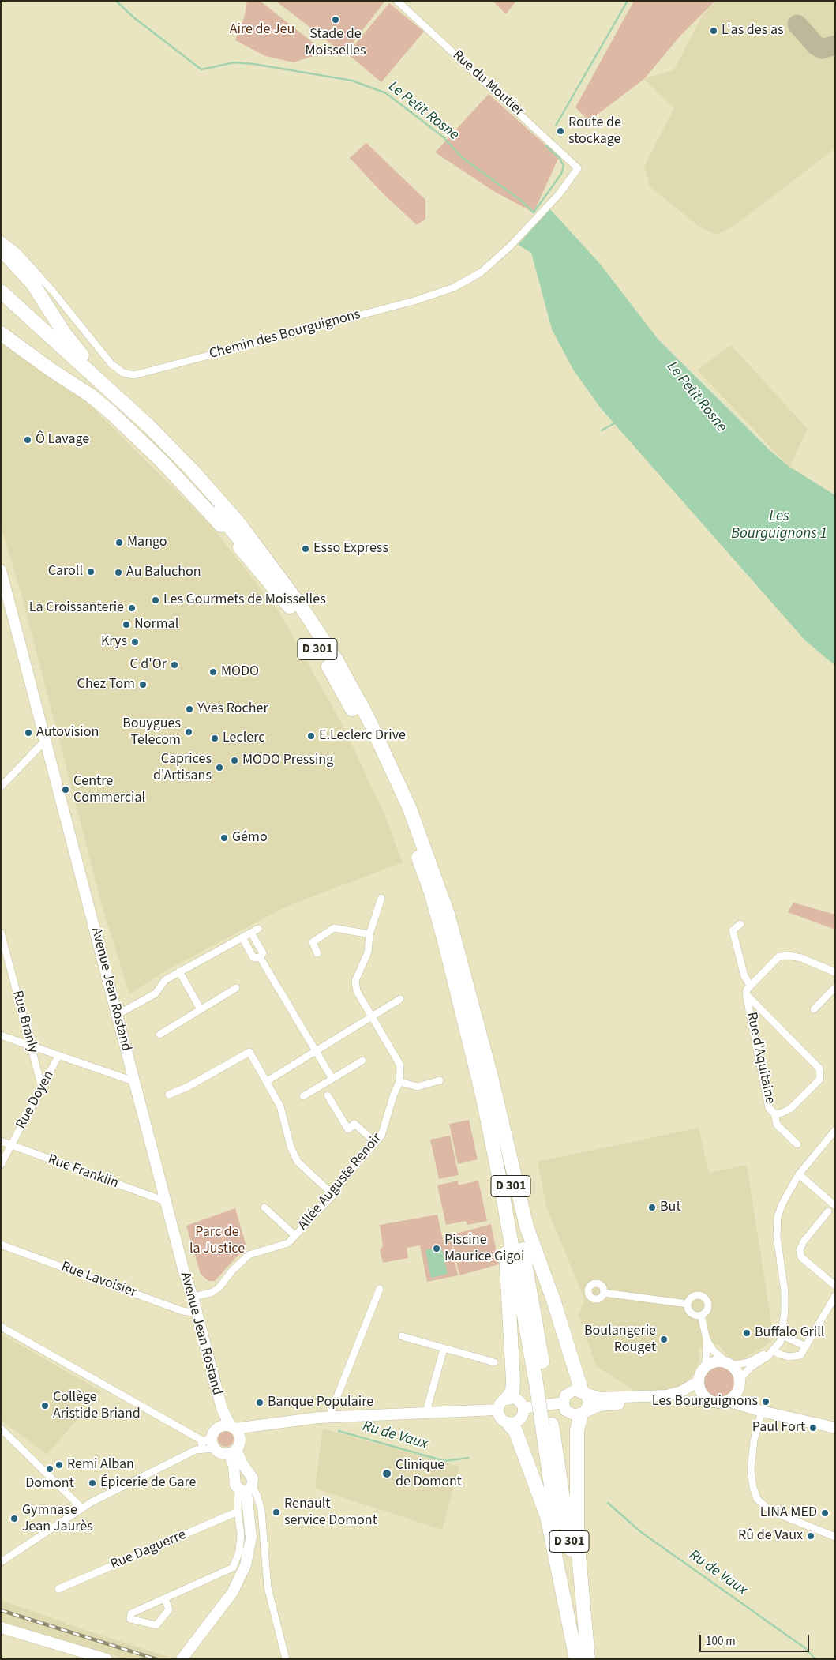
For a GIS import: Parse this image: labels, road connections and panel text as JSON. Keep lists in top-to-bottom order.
{
  "streets": {
    "highway": ["D 301"],
    "main road": ["Avenue Jean Rostand"],
    "street": [
      "Rue du Moutier",
      "Chemin des Bourguignons",
      "Rue Branly",
      "Rue d'Aquitaine",
      "Rue Doyen",
      "Rue Franklin",
      "Allée Auguste Renoir",
      "Rue Lavoisier",
      "Rue Daguerre"
    ]
  },
  "crossings": [
    ["Rue du Moutier", "Chemin des Bourguignons"],
    ["Avenue Jean Rostand", "Rue Franklin"],
    ["Avenue Jean Rostand", "Allée Auguste Renoir"],
    ["Avenue Jean Rostand", "Rue Lavoisier"],
    ["Rue Branly", "Rue Doyen"],
    ["Rue Doyen", "Rue Franklin"]
  ],
  "water": ["Le Petit Rosne", "Les Bourguignons 1", "Ru de Vaux"],
  "parks": ["Aire de Jeu", "Parc de la Justice"],
  "places": [
    "Stade de Moisselles",
    "L'as des as",
    "Route de stockage",
    "Ô Lavage",
    "Mango",
    "Esso Express",
    "Caroll",
    "Au Baluchon",
    "Les Gourmets de Moisselles",
    "La Croissanterie",
    "Normal",
    "Krys",
    "C d'Or",
    "MODO",
    "Chez Tom",
    "Yves Rocher",
    "Bouygues Telecom",
    "Autovision",
    "E.Leclerc Drive",
    "Leclerc",
    "MODO Pressing",
    "Caprices d'Artisans",
    "Centre Commercial",
    "Gémo",
    "But",
    "Piscine Maurice Gigoi",
    "Buffalo Grill",
    "Boulangerie Rouget",
    "Les Bourguignons",
    "Banque Populaire",
    "Collège Aristide Briand",
    "Paul Fort",
    "Remi Alban",
    "Domont",
    "Clinique de Domont",
    "Épicerie de Gare",
    "Renault service Domont",
    "LINA MED",
    "Gymnase Jean Jaurès",
    "Rû de Vaux"
  ],
  "scale_bar": "100 m"
}
